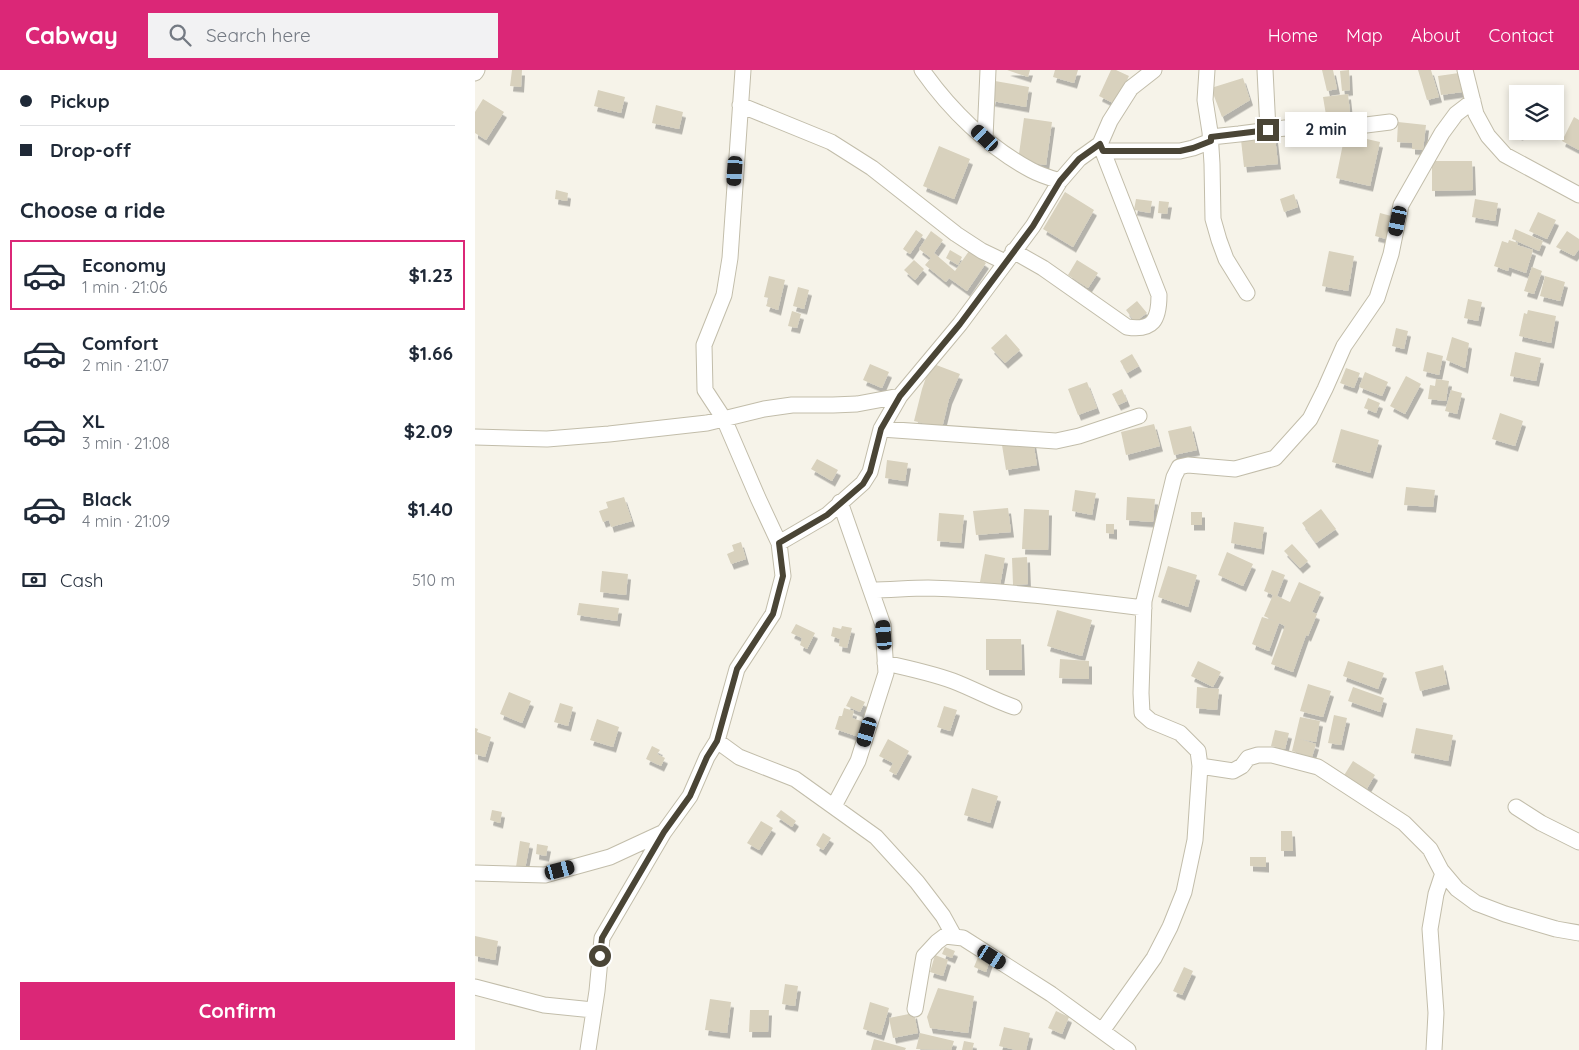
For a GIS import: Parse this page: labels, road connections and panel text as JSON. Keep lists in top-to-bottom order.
{
  "page": {
    "header": "Cabway",
    "search": "Search here",
    "nav": [
      "Home",
      "Map",
      "About",
      "Contact"
    ],
    "banner": ["Pickup", "Drop-off"],
    "bubble": "2 min",
    "heading": "Choose a ride",
    "list": [
      {
        "name": "Economy",
        "note": "1 min · 21:06",
        "value": "$1.23"
      },
      {
        "name": "Comfort",
        "note": "2 min · 21:07",
        "value": "$1.66"
      },
      {
        "name": "XL",
        "note": "3 min · 21:08",
        "value": "$2.09"
      },
      {
        "name": "Black",
        "note": "4 min · 21:09",
        "value": "$1.40"
      }
    ],
    "pay": ["Cash", "510 m"],
    "buttons": "Confirm"
  }
}
